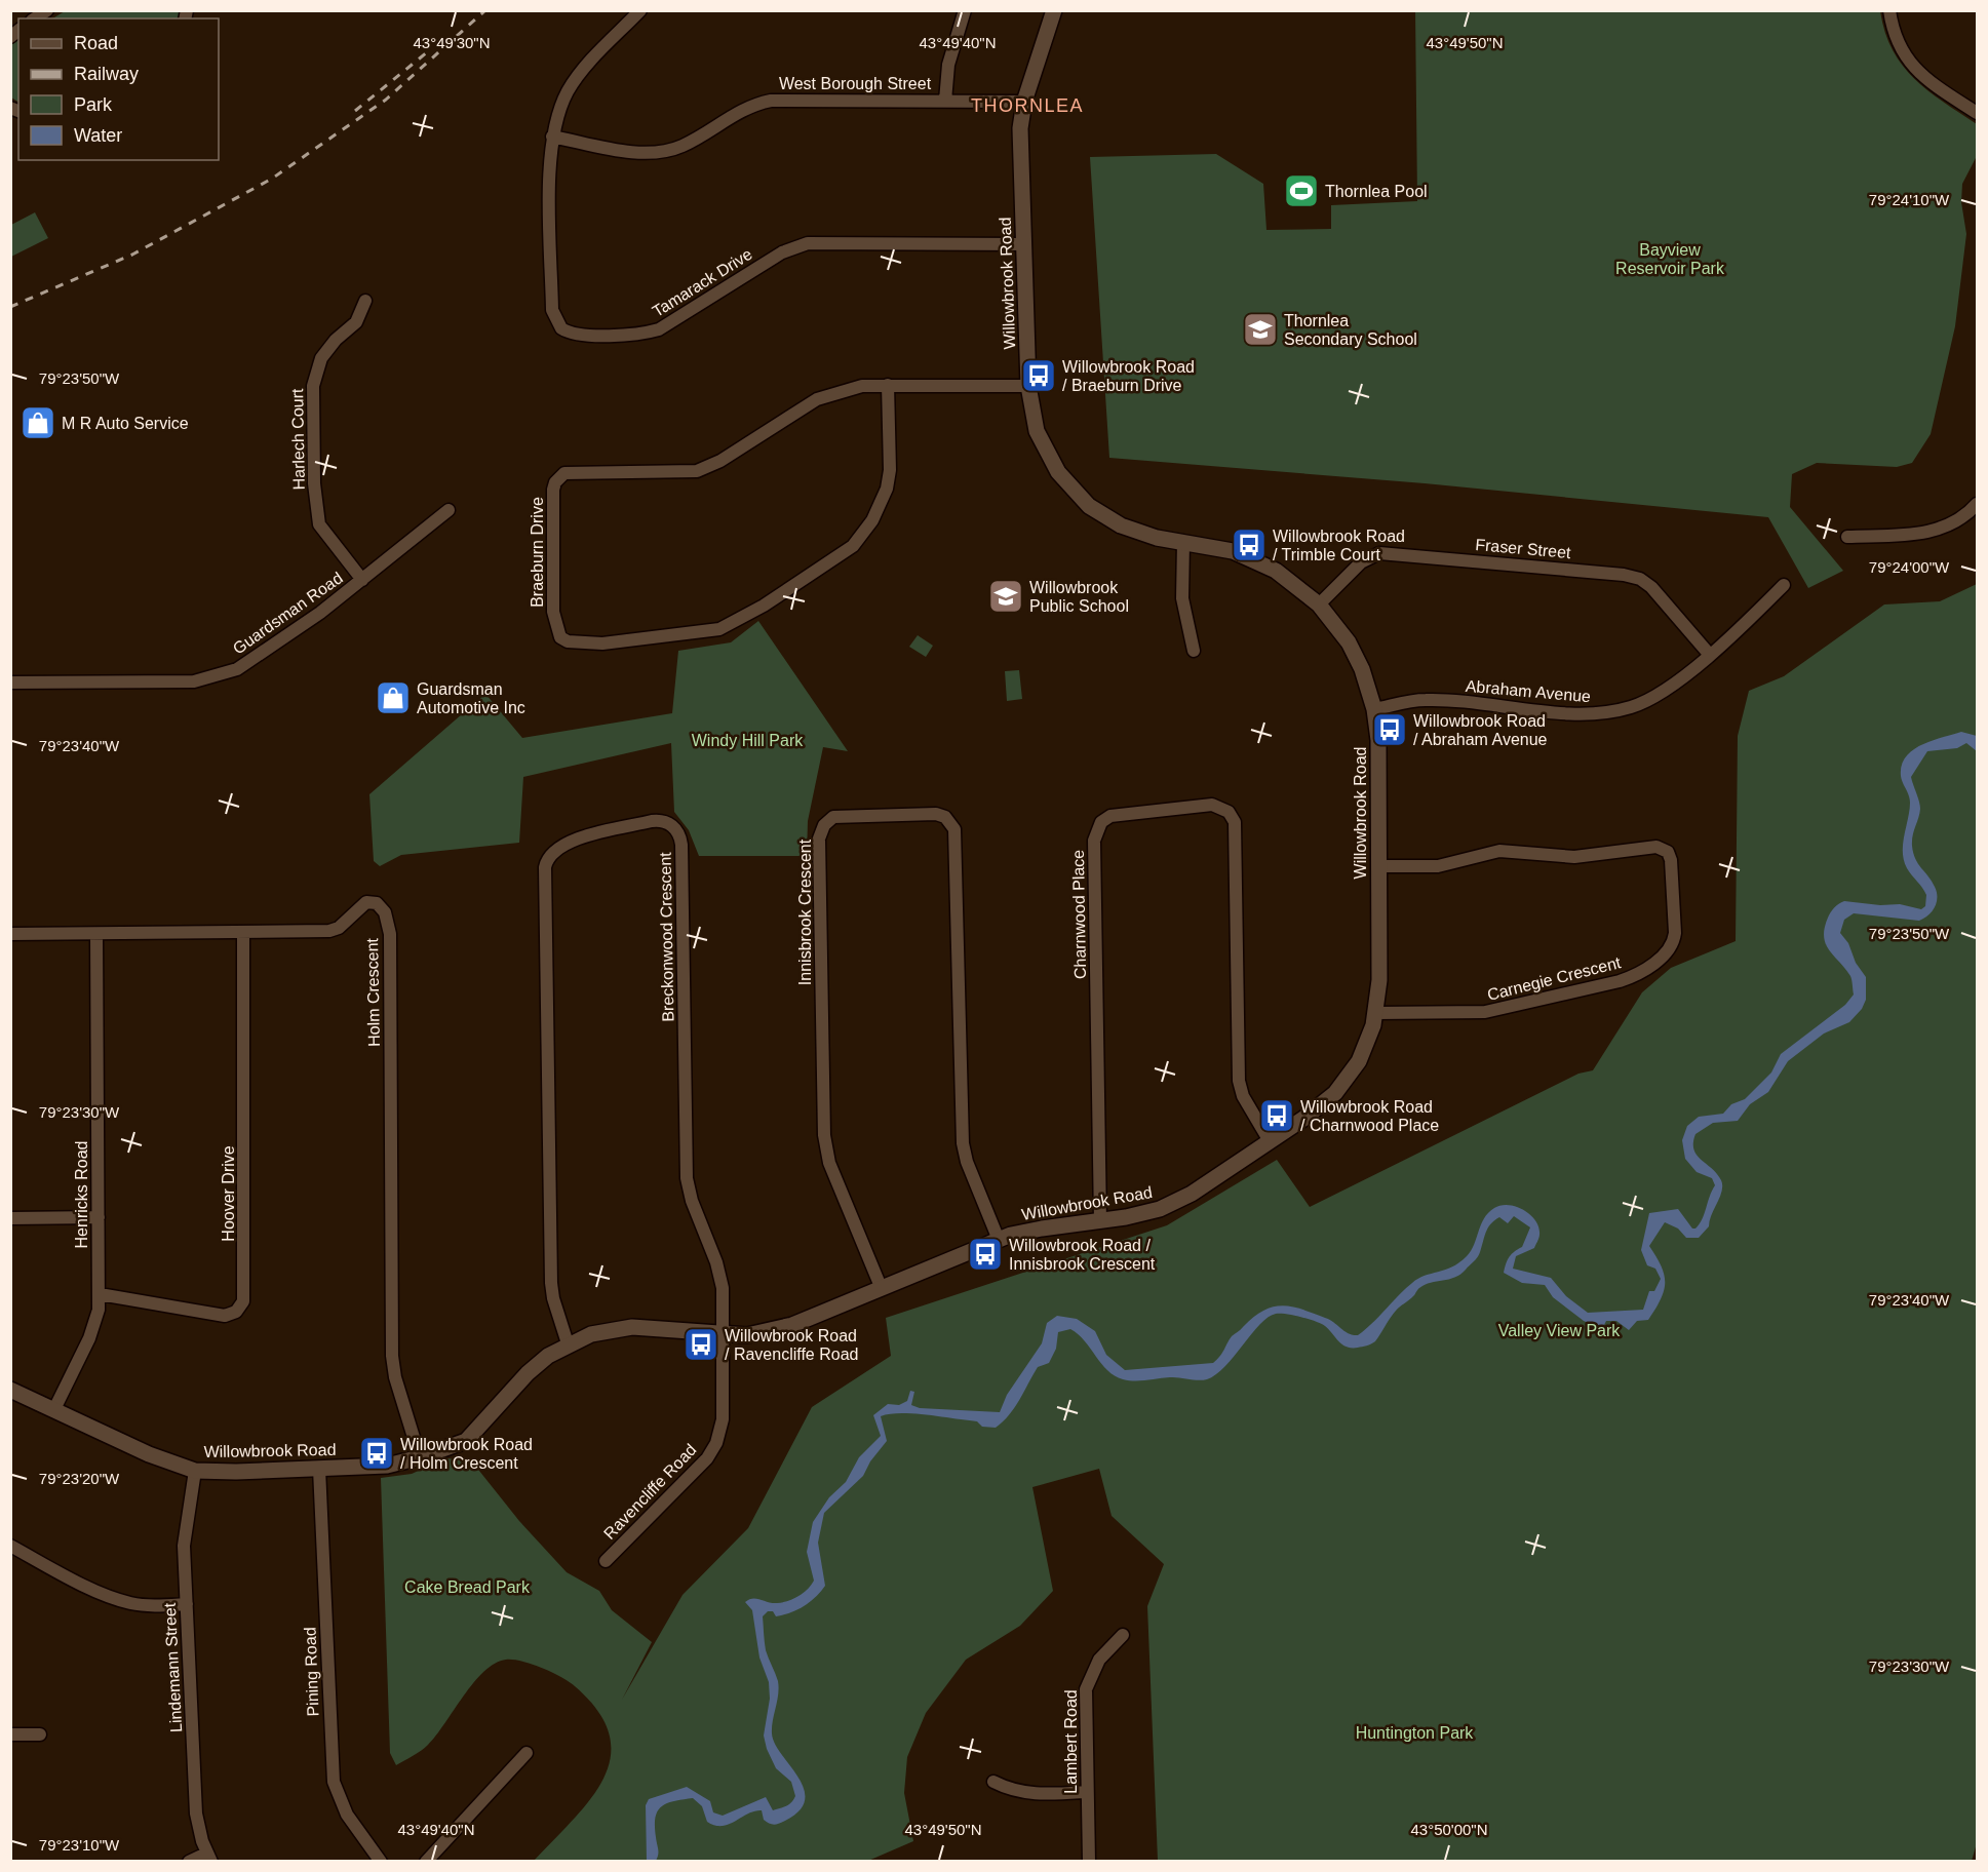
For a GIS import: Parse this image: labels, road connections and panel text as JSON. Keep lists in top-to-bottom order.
{
  "streets": {
    "street": [
      "West Borough Street",
      "Tamarack Drive",
      "Willowbrook Road",
      "Harlech Court",
      "Fraser Street",
      "Braeburn Drive",
      "Guardsman Road",
      "Abraham Avenue",
      "Innisbrook Crescent",
      "Charnwood Place",
      "Breckonwood Crescent",
      "Carnegie Crescent",
      "Holm Crescent",
      "Hoover Drive",
      "Henricks Road",
      "Ravencliffe Road",
      "Lindemann Street",
      "Pining Road",
      "Lambert Road"
    ]
  },
  "crossings": [
    ["West Borough Street", "Tamarack Drive"],
    ["West Borough Street", "Willowbrook Road"],
    ["Tamarack Drive", "Willowbrook Road"],
    ["Willowbrook Road", "Fraser Street"],
    ["Willowbrook Road", "Braeburn Drive"],
    ["Willowbrook Road", "Abraham Avenue"],
    ["Willowbrook Road", "Innisbrook Crescent"],
    ["Willowbrook Road", "Charnwood Place"],
    ["Willowbrook Road", "Breckonwood Crescent"],
    ["Willowbrook Road", "Carnegie Crescent"],
    ["Willowbrook Road", "Holm Crescent"],
    ["Willowbrook Road", "Henricks Road"],
    ["Willowbrook Road", "Ravencliffe Road"],
    ["Willowbrook Road", "Lindemann Street"],
    ["Willowbrook Road", "Pining Road"],
    ["Harlech Court", "Guardsman Road"],
    ["Fraser Street", "Abraham Avenue"],
    ["Breckonwood Crescent", "Ravencliffe Road"],
    ["Holm Crescent", "Hoover Drive"],
    ["Holm Crescent", "Henricks Road"],
    ["Hoover Drive", "Henricks Road"]
  ],
  "districts": ["THORNLEA"],
  "parks": [
    "Bayview Reservoir Park",
    "Windy Hill Park",
    "Valley View Park",
    "Cake Bread Park",
    "Huntington Park"
  ],
  "places": {
    "sports": ["Thornlea Pool"],
    "school or university": ["Thornlea Secondary School", "Willowbrook Public School"],
    "bus stop": [
      "Willowbrook Road / Braeburn Drive",
      "Willowbrook Road / Trimble Court",
      "Willowbrook Road / Abraham Avenue",
      "Willowbrook Road / Charnwood Place",
      "Willowbrook Road / Innisbrook Crescent",
      "Willowbrook Road / Ravencliffe Road",
      "Willowbrook Road / Holm Crescent"
    ],
    "shop": ["M R Auto Service", "Guardsman Automotive Inc"]
  },
  "legend": [
    "Road",
    "Railway",
    "Park",
    "Water"
  ],
  "coordinates": [
    "43°49'30\"N",
    "43°49'40\"N",
    "43°49'50\"N",
    "79°24'10\"W",
    "79°23'50\"W",
    "79°24'00\"W",
    "79°23'40\"W",
    "79°23'30\"W",
    "79°23'20\"W",
    "43°50'00\"N",
    "79°23'10\"W"
  ]
}
